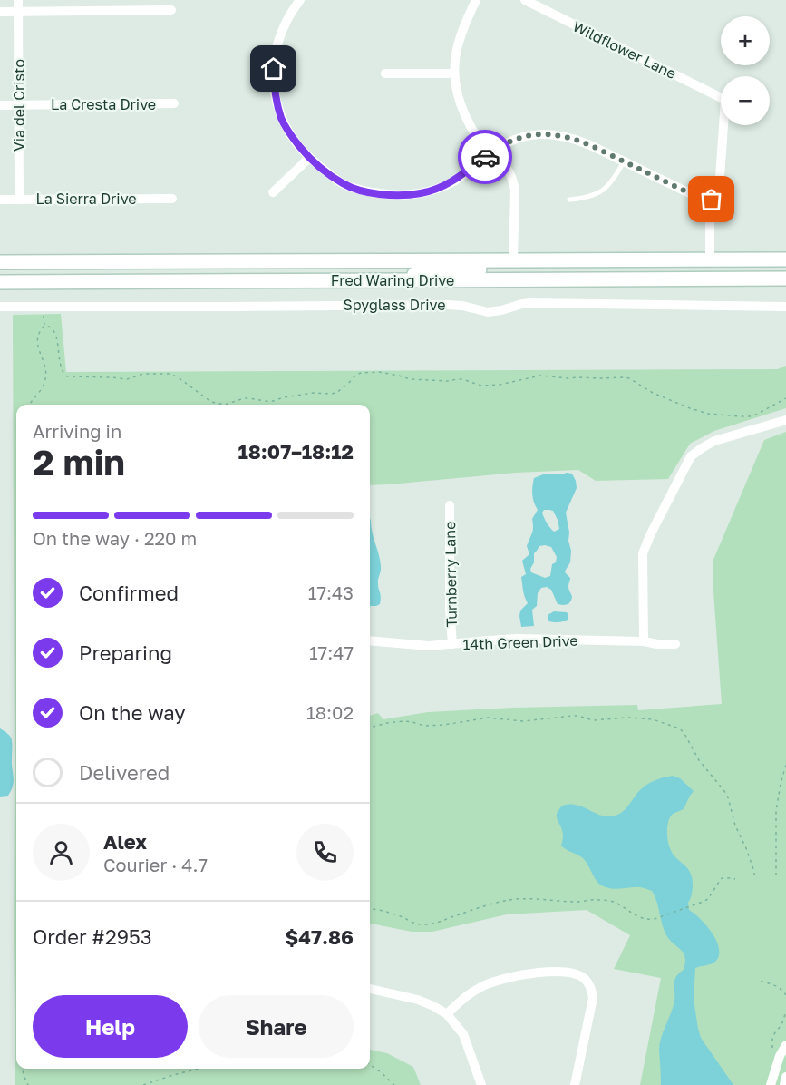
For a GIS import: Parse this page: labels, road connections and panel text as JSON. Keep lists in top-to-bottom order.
{
  "streets": {
    "main road": ["Fred Waring Drive"],
    "street": [
      "Wildflower Lane",
      "La Cresta Drive",
      "Via del Cristo",
      "La Sierra Drive",
      "Spyglass Drive",
      "Turnberry Lane",
      "14th Green Drive"
    ]
  },
  "crossings": [
    ["La Cresta Drive", "Via del Cristo"],
    ["Via del Cristo", "La Sierra Drive"],
    ["Turnberry Lane", "14th Green Drive"]
  ],
  "page": {
    "map_buttons": ["+", "−"],
    "heading": ["2 min", "Arriving in", "18:07–18:12"],
    "panel": [
      "Alex",
      "Courier · 4.7",
      "Order #2953",
      "$47.86"
    ],
    "bar": "On the way · 220 m",
    "list": [
      ["Confirmed", "17:43"],
      ["Preparing", "17:47"],
      ["On the way", "18:02"],
      "Delivered"
    ],
    "buttons": ["Help", "Share"]
  }
}
